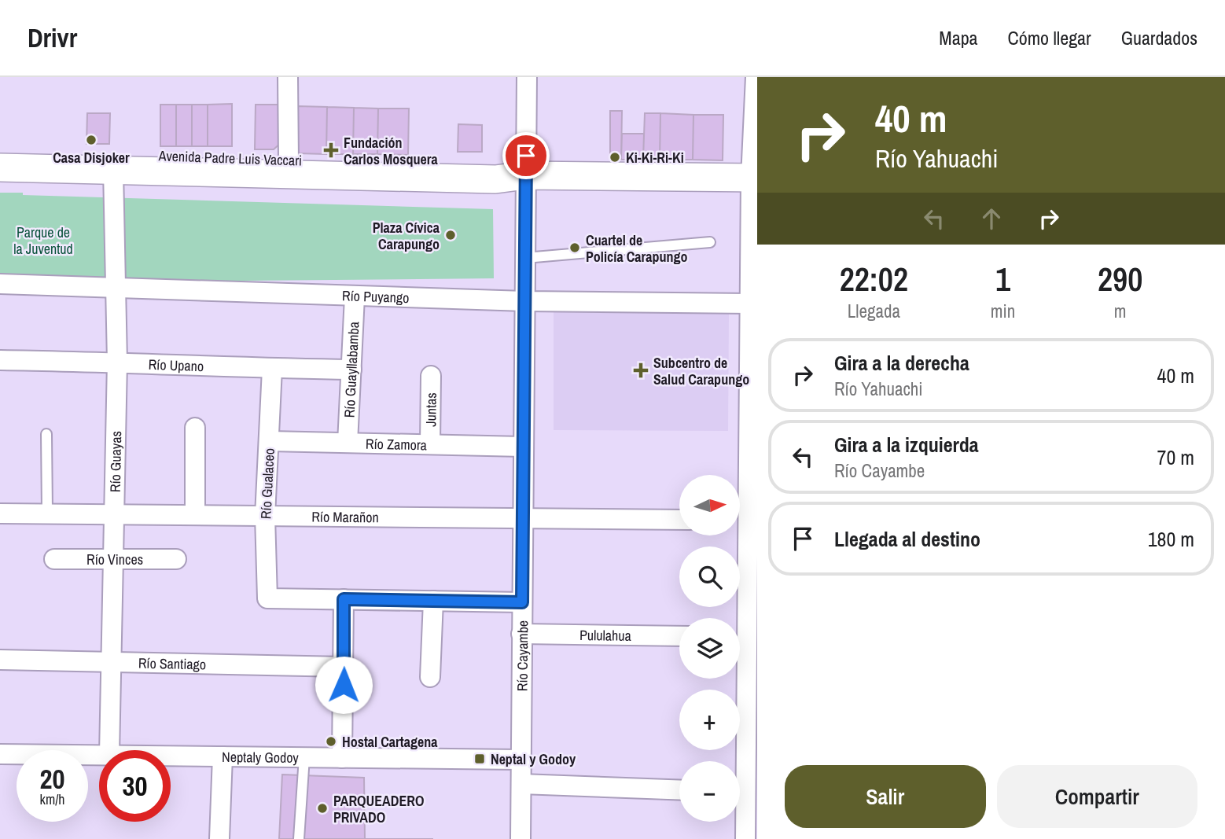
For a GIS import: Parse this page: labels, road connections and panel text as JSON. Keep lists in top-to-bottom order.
{
  "streets": {
    "main road": ["Avenida Padre Luis Vaccari"],
    "street": [
      "Río Puyango",
      "Río Upano",
      "Río Guayllabamba",
      "Juntas",
      "Río Zamora",
      "Río Guayas",
      "Río Gualaceo",
      "Río Marañon",
      "Río Vinces",
      "Pululahua",
      "Río Cayambe",
      "Río Santiago",
      "Neptaly Godoy"
    ]
  },
  "crossings": [
    ["Avenida Padre Luis Vaccari", "Río Guayas"],
    ["Avenida Padre Luis Vaccari", "Río Cayambe"],
    ["Río Puyango", "Río Guayllabamba"],
    ["Río Puyango", "Río Guayas"],
    ["Río Puyango", "Río Cayambe"],
    ["Río Upano", "Río Guayllabamba"],
    ["Río Upano", "Río Guayas"],
    ["Río Upano", "Río Gualaceo"],
    ["Río Guayllabamba", "Río Zamora"],
    ["Juntas", "Río Zamora"],
    ["Río Zamora", "Río Gualaceo"],
    ["Río Zamora", "Río Cayambe"],
    ["Río Guayas", "Río Marañon"],
    ["Río Guayas", "Río Vinces"],
    ["Río Guayas", "Río Santiago"],
    ["Río Gualaceo", "Río Marañon"],
    ["Río Marañon", "Río Cayambe"],
    ["Pululahua", "Río Cayambe"],
    ["Río Cayambe", "Neptaly Godoy"]
  ],
  "parks": ["Parque de la Juventud"],
  "places": {
    "other": [
      "Casa Disjoker",
      "Ki-Ki-Ri-Ki",
      "Plaza Cívica Carapungo",
      "Cuartel de Policía Carapungo",
      "Hostal Cartagena",
      "PARQUEADERO PRIVADO"
    ],
    "health": ["Fundación Carlos Mosquera", "Subcentro de Salud Carapungo"],
    "transit": ["Neptal y Godoy"]
  },
  "north": "right",
  "page": {
    "header": "Drivr",
    "nav": ["Mapa", "Cómo llegar", "Guardados"],
    "turn": ["40 m", "Río Yahuachi"],
    "eta": [
      "22:02",
      "Llegada",
      "1",
      "min",
      "290",
      "m"
    ],
    "list": [
      {
        "name": "Gira a la derecha",
        "note": "Río Yahuachi",
        "value": "40 m"
      },
      {
        "name": "Gira a la izquierda",
        "note": "Río Cayambe",
        "value": "70 m"
      },
      {
        "name": "Llegada al destino",
        "value": "180 m"
      }
    ],
    "map_buttons": ["+", "−"],
    "speed": "20 km/h",
    "limit": "30",
    "buttons": ["Salir", "Compartir"]
  }
}
